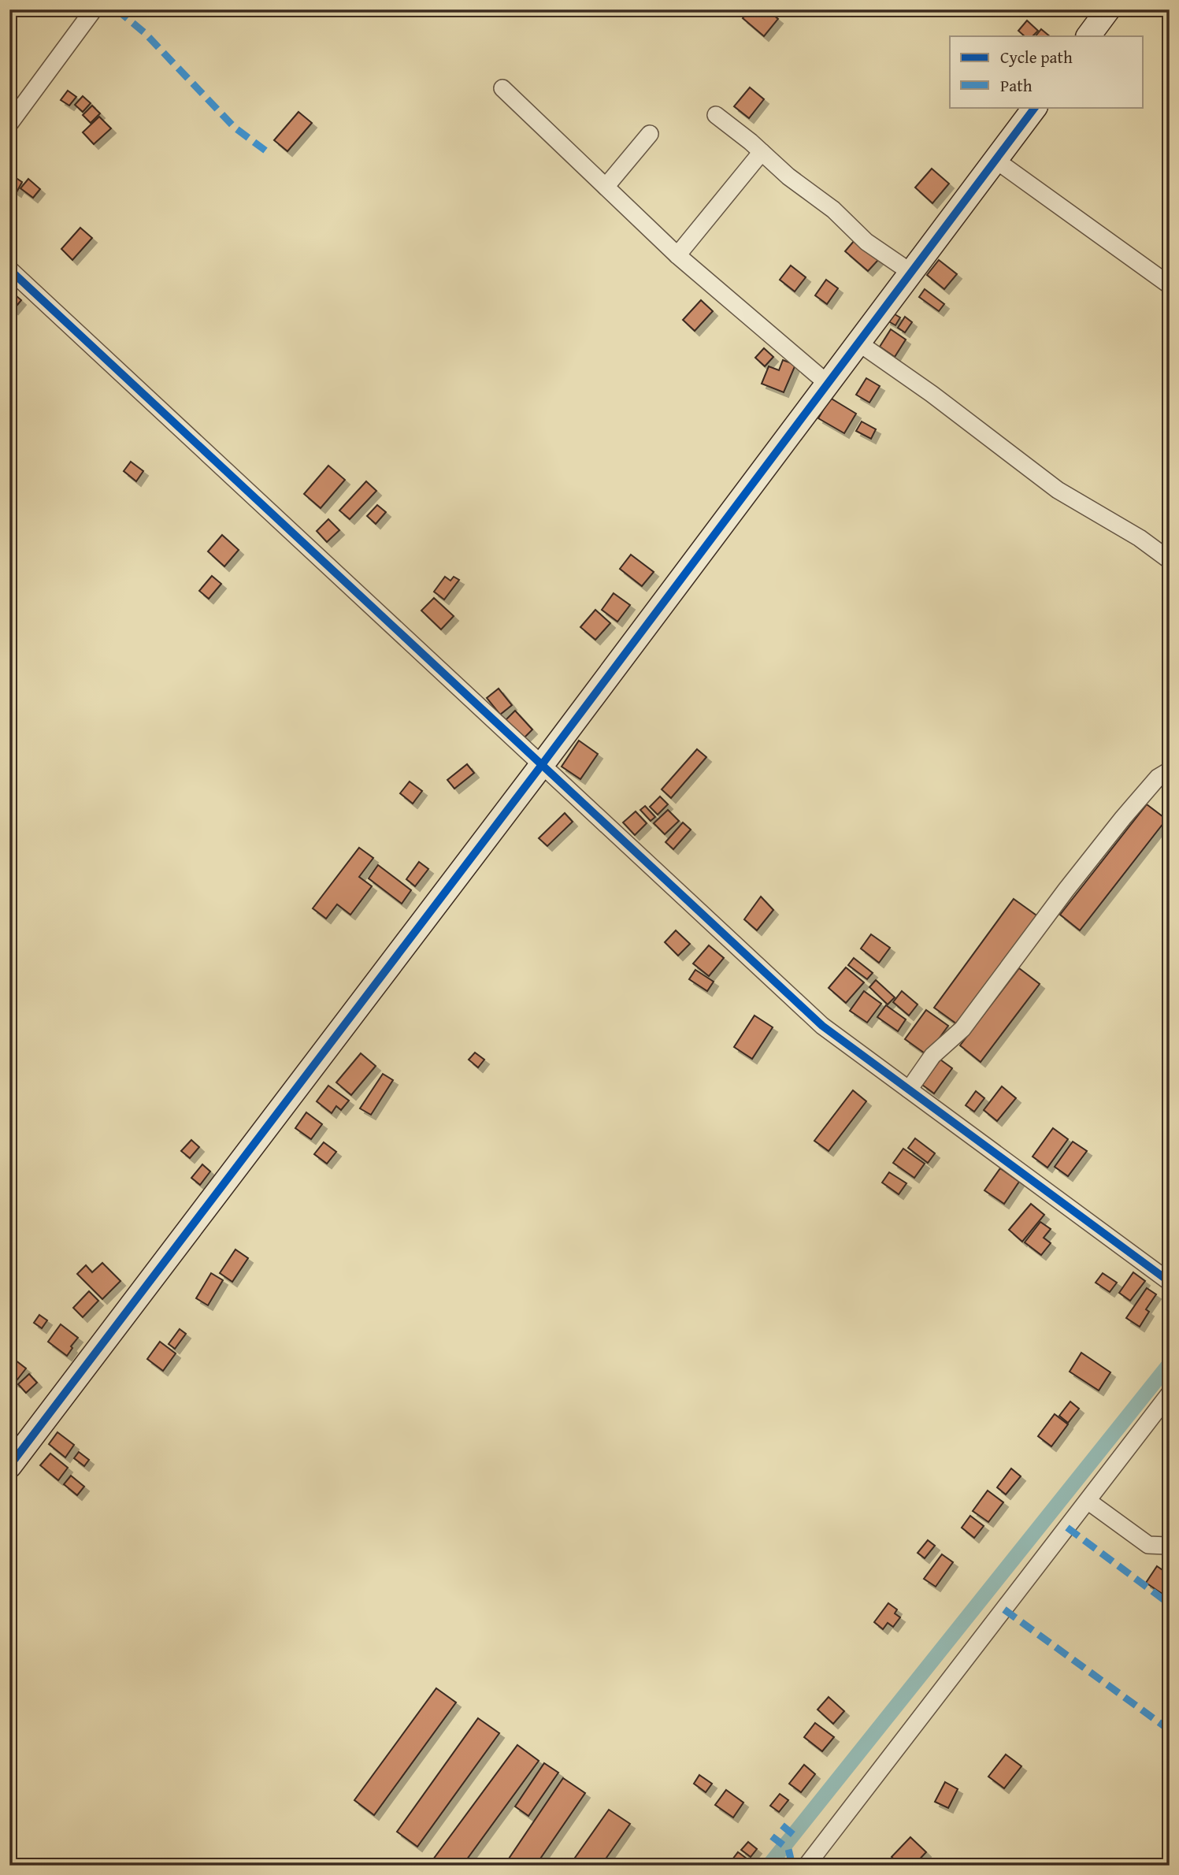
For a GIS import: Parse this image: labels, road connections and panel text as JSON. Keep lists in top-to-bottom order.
{
  "legend": ["Cycle path", "Path"]
}
